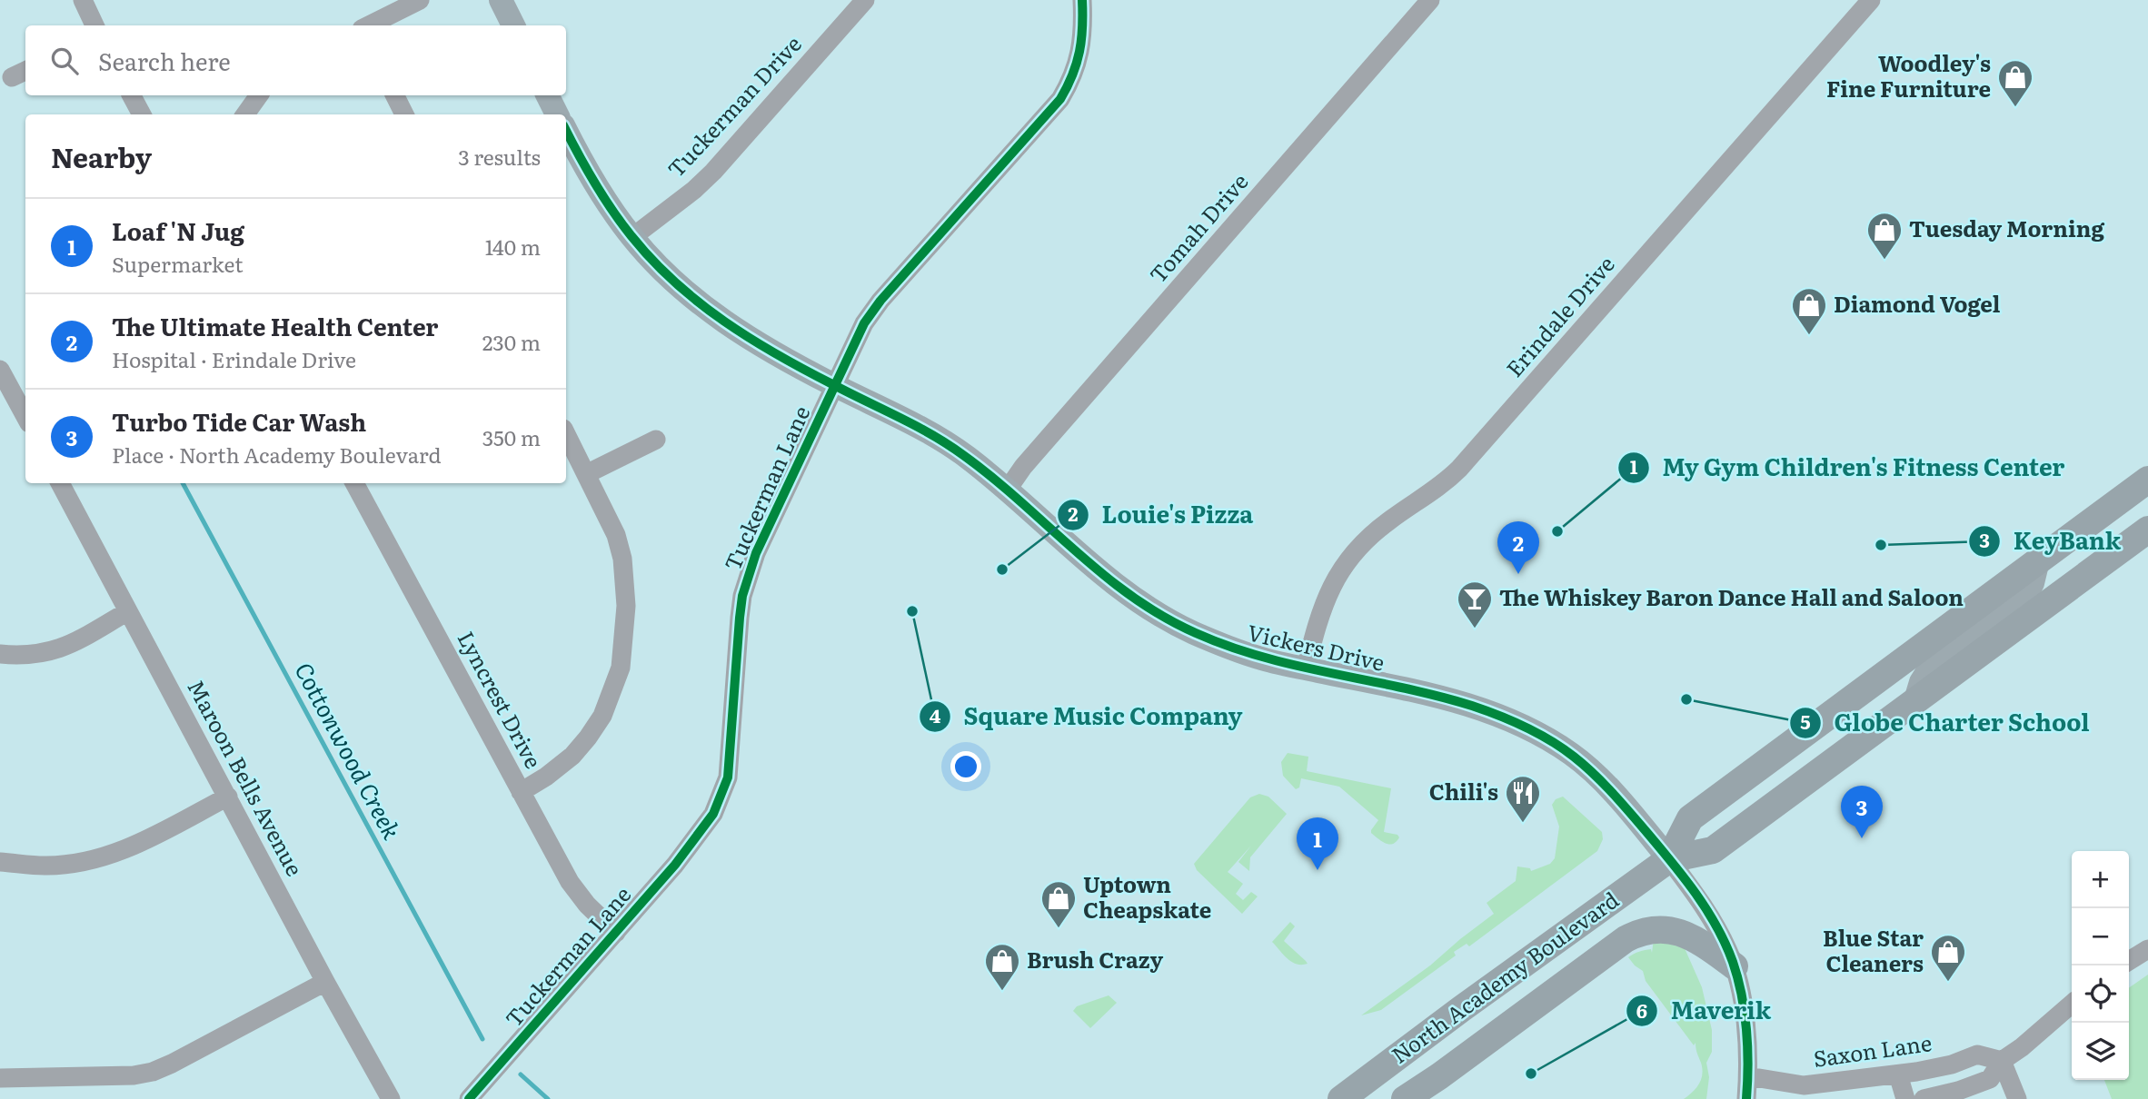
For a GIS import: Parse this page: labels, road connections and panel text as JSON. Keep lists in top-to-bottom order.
{
  "streets": {
    "highway": ["North Academy Boulevard"],
    "main road": ["Vickers Drive"],
    "street": [
      "Tuckerman Drive",
      "Tomah Drive",
      "Erindale Drive",
      "Tuckerman Lane",
      "Lyncrest Drive",
      "Maroon Bells Avenue",
      "Saxon Lane"
    ]
  },
  "crossings": [
    ["Tuckerman Drive", "Vickers Drive"],
    ["Tomah Drive", "Vickers Drive"],
    ["Erindale Drive", "Vickers Drive"],
    ["Tuckerman Lane", "Vickers Drive"],
    ["Tuckerman Lane", "Lyncrest Drive"],
    ["Vickers Drive", "North Academy Boulevard"],
    ["Vickers Drive", "Saxon Lane"]
  ],
  "water": ["Cottonwood Creek"],
  "places": {
    "shop": [
      "Woodley's Fine Furniture",
      "Tuesday Morning",
      "Diamond Vogel",
      "Uptown Cheapskate",
      "Blue Star Cleaners",
      "Brush Crazy"
    ],
    "other": [
      "My Gym Children's Fitness Center",
      "KeyBank",
      "Louie's Pizza",
      "Square Music Company",
      "Globe Charter School",
      "Maverik"
    ],
    "bar": ["The Whiskey Baron Dance Hall and Saloon"],
    "restaurant": ["Chili's"]
  },
  "page": {
    "search": "Search here",
    "heading": ["Nearby", "3 results"],
    "list": [
      {
        "mark": "1",
        "name": "Loaf 'N Jug",
        "note": "Supermarket",
        "value": "140 m"
      },
      {
        "mark": "2",
        "name": "The Ultimate Health Center",
        "note": "Hospital · Erindale Drive",
        "value": "230 m"
      },
      {
        "mark": "3",
        "name": "Turbo Tide Car Wash",
        "note": "Place · North Academy Boulevard",
        "value": "350 m"
      }
    ],
    "pins": ["2", "3", "1"],
    "map_buttons": ["+", "−"]
  }
}
